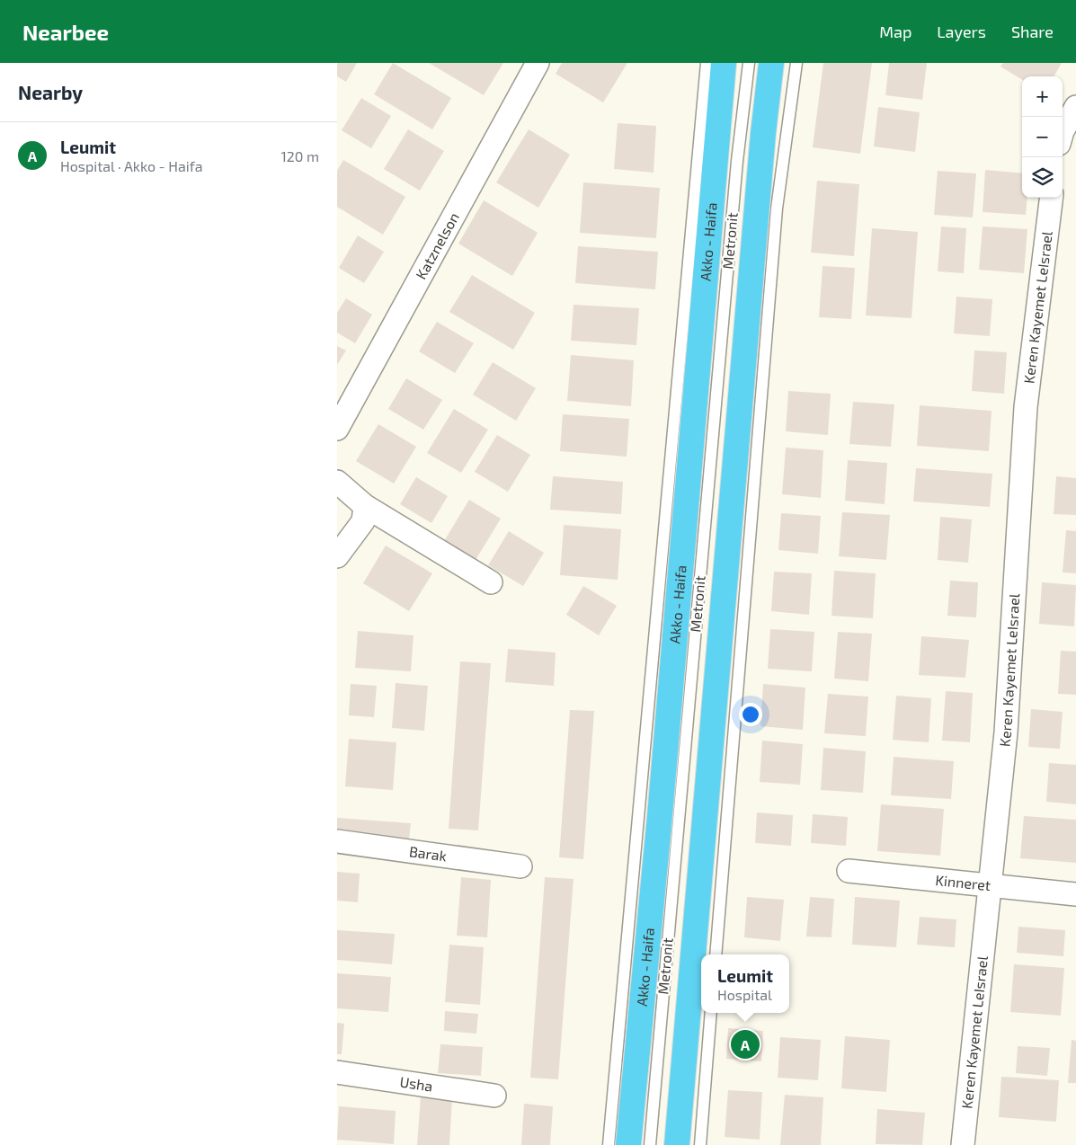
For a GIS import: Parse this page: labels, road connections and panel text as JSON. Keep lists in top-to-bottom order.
{
  "streets": {
    "highway": ["Akko - Haifa"],
    "street": [
      "Katznelson",
      "Keren Kayemet LeIsrael",
      "Barak",
      "Kinneret",
      "Usha"
    ],
    "lane": ["Metronit"]
  },
  "crossings": [
    ["Keren Kayemet LeIsrael", "Kinneret"]
  ],
  "page": {
    "header": "Nearbee",
    "nav": ["Map", "Layers", "Share"],
    "heading": "Nearby",
    "map_buttons": ["+", "−"],
    "list": [
      {
        "mark": "A",
        "name": "Leumit",
        "note": "Hospital · Akko - Haifa",
        "value": "120 m"
      }
    ],
    "popup": ["Leumit", "Hospital"],
    "pins": "A"
  }
}
